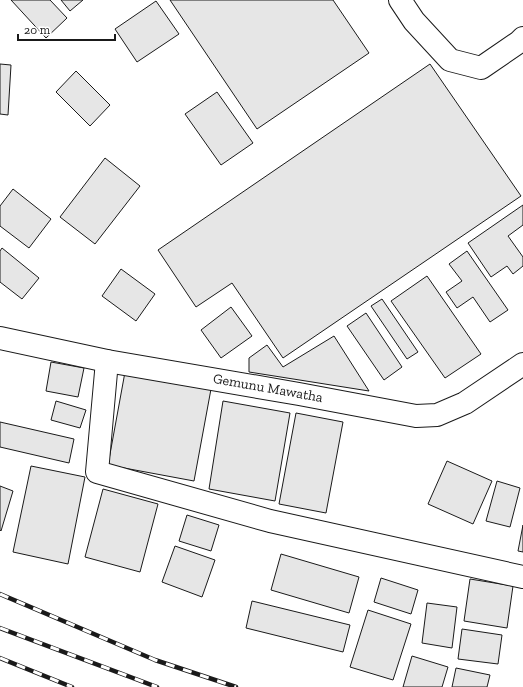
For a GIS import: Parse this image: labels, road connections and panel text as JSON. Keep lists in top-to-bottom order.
{
  "streets": {
    "street": ["Gemunu Mawatha"]
  },
  "scale_bar": "20 m"
}
